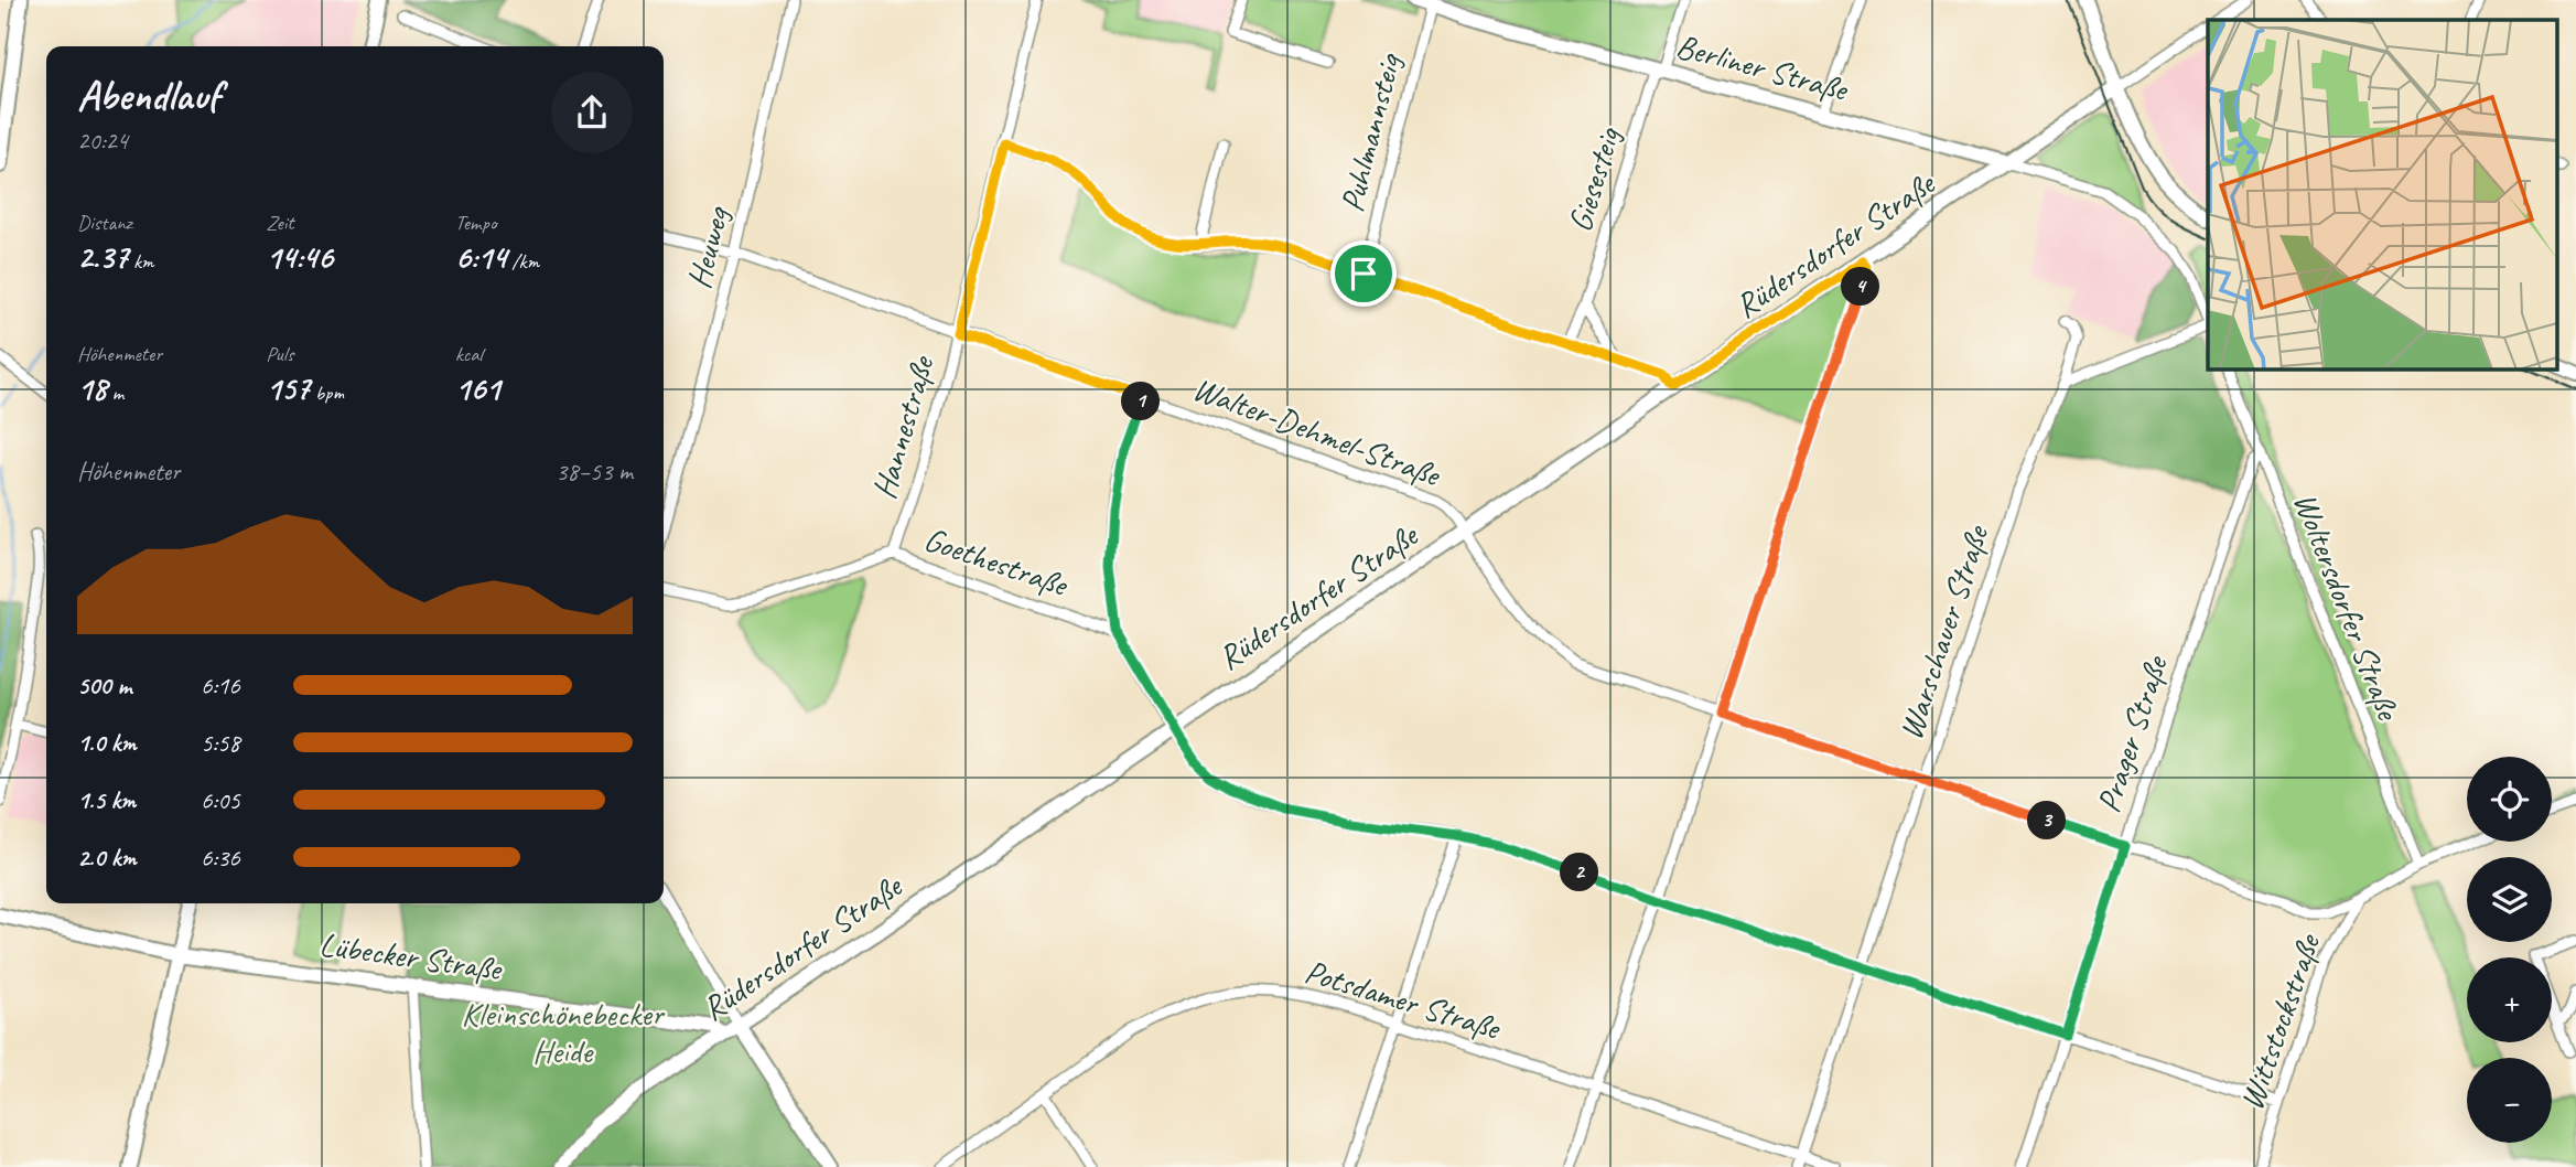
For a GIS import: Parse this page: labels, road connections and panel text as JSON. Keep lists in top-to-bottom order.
{
  "streets": {
    "street": [
      "Berliner Straße",
      "Puhlmannsteig",
      "Giesesteig",
      "Rüdersdorfer Straße",
      "Heuweg",
      "Hannestraße",
      "Walter-Dehmel-Straße",
      "Goethestraße",
      "Woltersdorfer Straße",
      "Warschauer Straße",
      "Prager Straße",
      "Lübecker Straße",
      "Potsdamer Straße",
      "Wittstockstraße"
    ]
  },
  "crossings": [
    ["Berliner Straße", "Puhlmannsteig"],
    ["Berliner Straße", "Giesesteig"],
    ["Berliner Straße", "Rüdersdorfer Straße"],
    ["Rüdersdorfer Straße", "Walter-Dehmel-Straße"],
    ["Rüdersdorfer Straße", "Lübecker Straße"],
    ["Heuweg", "Walter-Dehmel-Straße"],
    ["Hannestraße", "Walter-Dehmel-Straße"],
    ["Hannestraße", "Goethestraße"],
    ["Walter-Dehmel-Straße", "Warschauer Straße"],
    ["Walter-Dehmel-Straße", "Prager Straße"],
    ["Walter-Dehmel-Straße", "Wittstockstraße"],
    ["Woltersdorfer Straße", "Prager Straße"],
    ["Warschauer Straße", "Potsdamer Straße"]
  ],
  "parks": ["Kleinschönebecker Heide"],
  "page": {
    "heading": ["Abendlauf", "20:24"],
    "stats": [
      ["Distanz", "2.37 km"],
      ["Zeit", "14:46"],
      ["Tempo", "6:14 /km"],
      ["Höhenmeter", "18 m"],
      ["Puls", "157 bpm"],
      ["kcal", "161"]
    ],
    "pins": [
      "4",
      "1",
      "3",
      "2"
    ],
    "chart": ["Höhenmeter", "38–53 m"],
    "list": [
      {
        "name": "500 m",
        "note": "6:16"
      },
      {
        "name": "1.0 km",
        "note": "5:58"
      },
      {
        "name": "1.5 km",
        "note": "6:05"
      },
      {
        "name": "2.0 km",
        "note": "6:36"
      }
    ],
    "map_buttons": ["+", "−"]
  }
}
